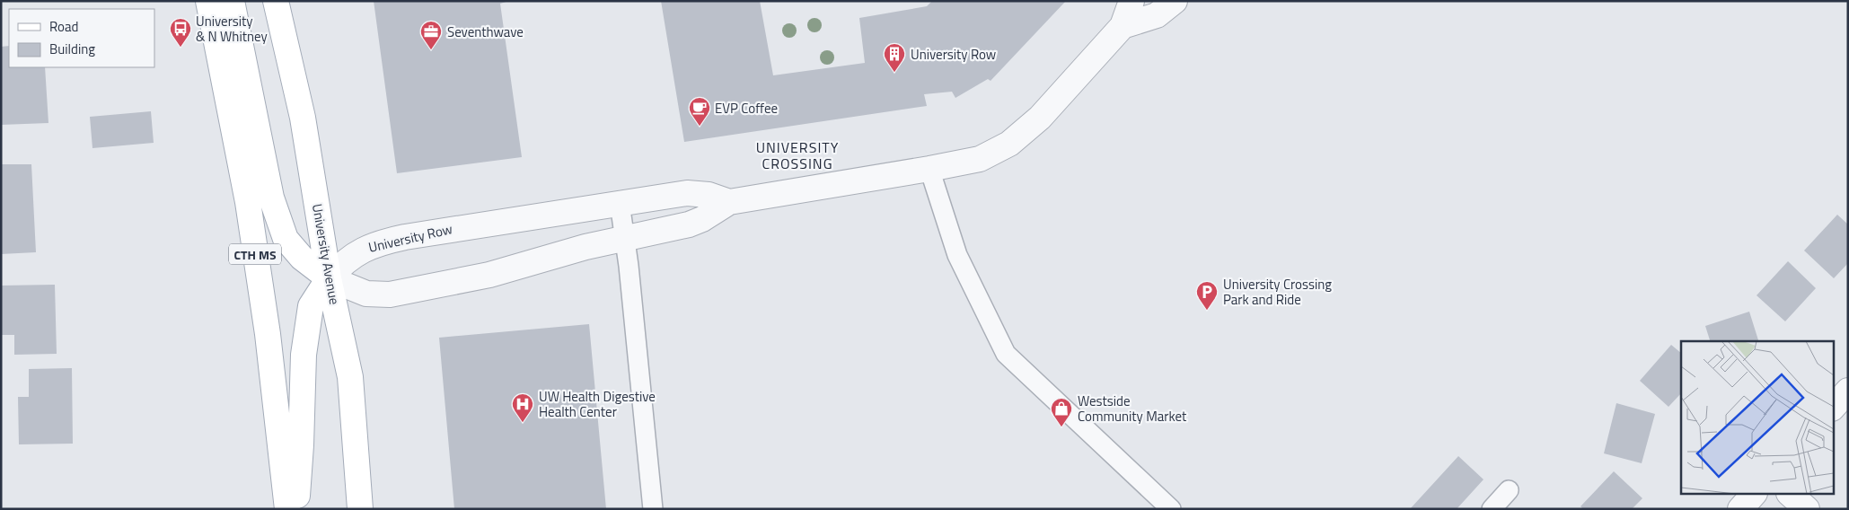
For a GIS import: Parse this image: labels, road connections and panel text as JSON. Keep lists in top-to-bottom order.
{
  "streets": {
    "main road": ["CTH MS", "University Avenue"],
    "street": ["University Row"]
  },
  "crossings": [
    ["University Row", "University Avenue"]
  ],
  "districts": ["UNIVERSITY CROSSING"],
  "places": {
    "bus stop": ["University & N Whitney"],
    "office": ["Seventhwave"],
    "building": ["University Row"],
    "cafe": ["EVP Coffee"],
    "parking": ["University Crossing Park and Ride"],
    "hospital": ["UW Health Digestive Health Center"],
    "shop": ["Westside Community Market"]
  },
  "legend": ["Road", "Building"]
}
